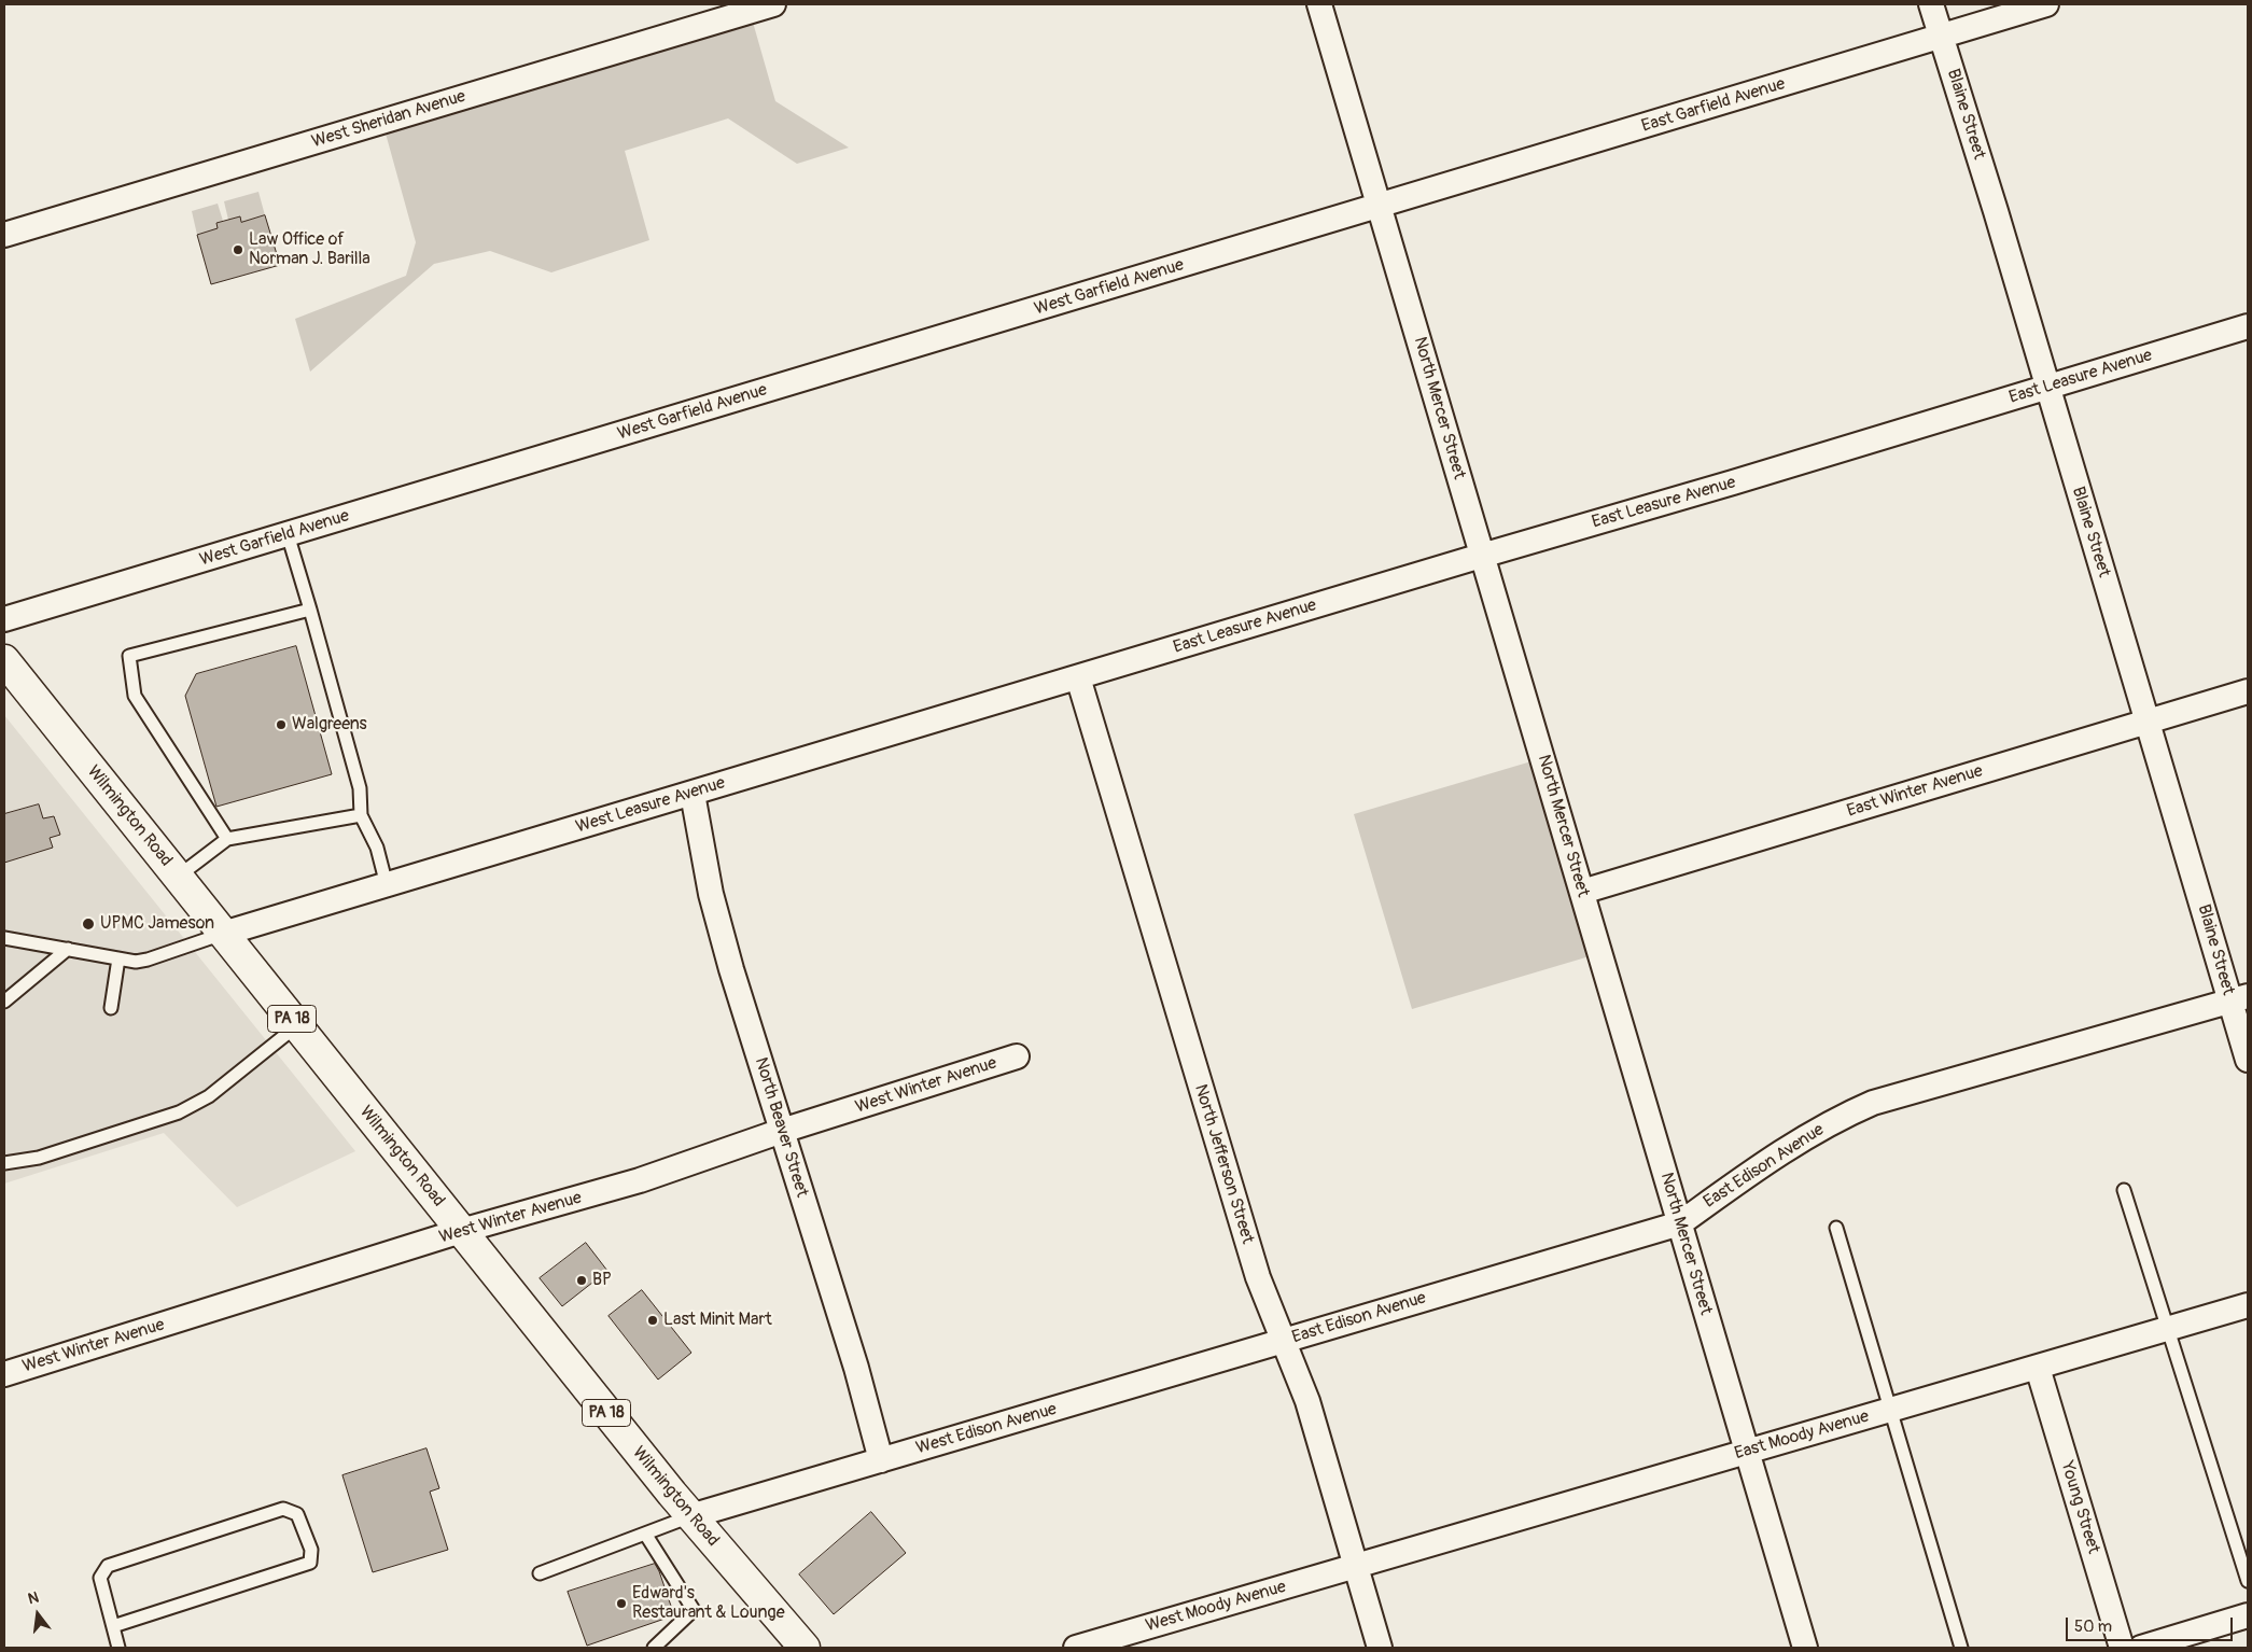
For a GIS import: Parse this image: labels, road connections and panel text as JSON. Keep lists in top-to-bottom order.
{
  "streets": {
    "main road": ["Wilmington Road", "PA 18"],
    "street": [
      "East Garfield Avenue",
      "Blaine Street",
      "West Sheridan Avenue",
      "West Garfield Avenue",
      "East Leasure Avenue",
      "North Mercer Street",
      "East Winter Avenue",
      "West Leasure Avenue",
      "West Winter Avenue",
      "North Beaver Street",
      "North Jefferson Street",
      "East Edison Avenue",
      "West Edison Avenue",
      "East Moody Avenue",
      "Young Street",
      "West Moody Avenue"
    ]
  },
  "crossings": [
    ["East Garfield Avenue", "Blaine Street"],
    ["East Garfield Avenue", "West Garfield Avenue"],
    ["East Garfield Avenue", "North Mercer Street"],
    ["Blaine Street", "East Leasure Avenue"],
    ["Blaine Street", "East Winter Avenue"],
    ["Blaine Street", "East Edison Avenue"],
    ["West Garfield Avenue", "North Mercer Street"],
    ["East Leasure Avenue", "North Mercer Street"],
    ["East Leasure Avenue", "West Leasure Avenue"],
    ["East Leasure Avenue", "North Jefferson Street"],
    ["North Mercer Street", "East Winter Avenue"],
    ["North Mercer Street", "East Edison Avenue"],
    ["North Mercer Street", "East Moody Avenue"],
    ["West Leasure Avenue", "Wilmington Road"],
    ["West Leasure Avenue", "North Beaver Street"],
    ["West Leasure Avenue", "North Jefferson Street"],
    ["Wilmington Road", "West Winter Avenue"],
    ["Wilmington Road", "West Edison Avenue"],
    ["West Winter Avenue", "North Beaver Street"],
    ["North Beaver Street", "West Edison Avenue"],
    ["North Jefferson Street", "East Edison Avenue"],
    ["North Jefferson Street", "West Edison Avenue"],
    ["North Jefferson Street", "East Moody Avenue"],
    ["North Jefferson Street", "West Moody Avenue"],
    ["East Edison Avenue", "West Edison Avenue"],
    ["East Moody Avenue", "Young Street"],
    ["East Moody Avenue", "West Moody Avenue"]
  ],
  "places": [
    "Law Office of Norman J. Barilla",
    "Walgreens",
    "UPMC Jameson",
    "BP",
    "Last Minit Mart",
    "Edward's Restaurant & Lounge"
  ],
  "scale_bar": "50 m",
  "north": "top"
}
